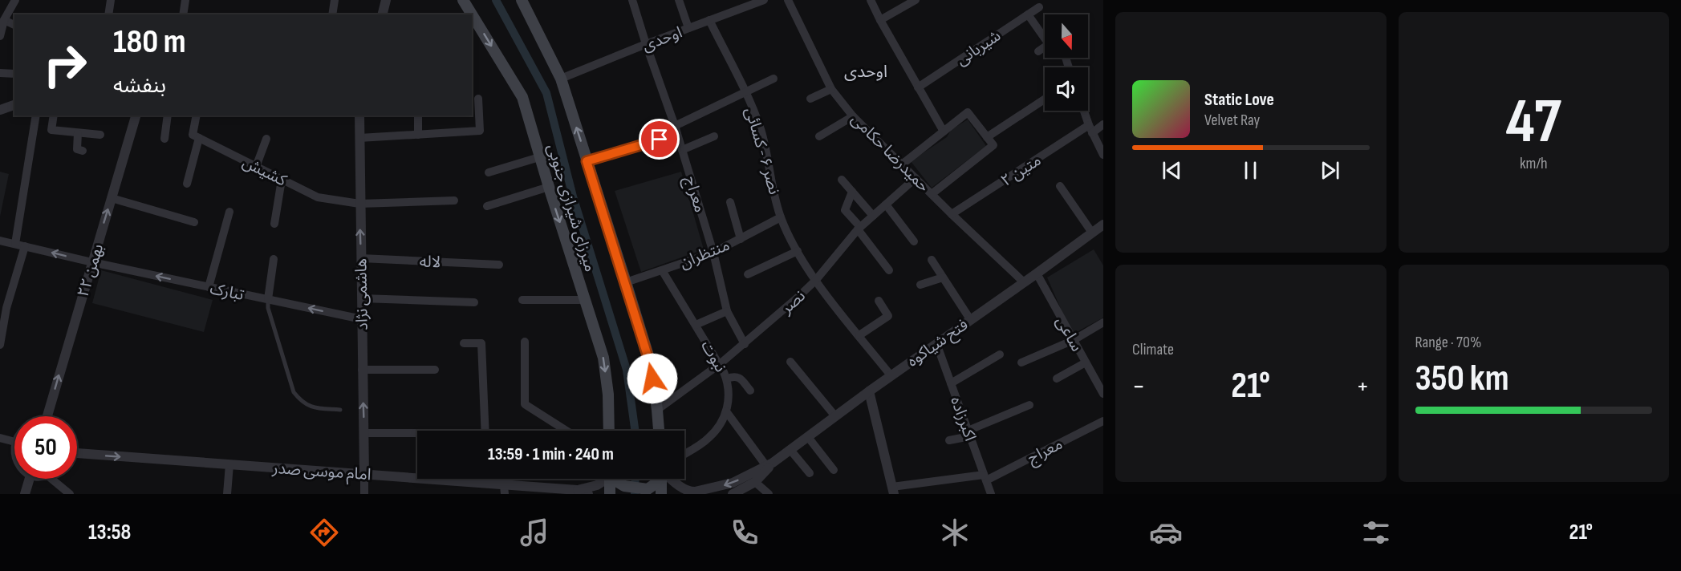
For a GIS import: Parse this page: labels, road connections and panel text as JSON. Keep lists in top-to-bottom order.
{
  "streets": {
    "main road": ["میرزای شیرازی جنوبی"],
    "street": [
      "اوحدی",
      "شیربانی",
      "نصر ۶ - کسائی",
      "حمیدرضا حکامی",
      "متین ۲",
      "کشیش",
      "معراج",
      "منتظران",
      "لاله",
      "۲۲ بهمن",
      "تبارک",
      "هاشمی نژاد",
      "نصر",
      "ساعی",
      "فتح شیاکوه",
      "نبوت",
      "اکبرزاده",
      "امام موسی صدر"
    ]
  },
  "crossings": [
    ["اوحدی", "نصر ۶ - کسائی"],
    ["اوحدی", "معراج"],
    ["اوحدی", "میرزای شیرازی جنوبی"],
    ["نصر ۶ - کسائی", "منتظران"],
    ["نصر ۶ - کسائی", "نصر"],
    ["نصر ۶ - کسائی", "فتح شیاکوه"],
    ["حمیدرضا حکامی", "متین ۲"],
    ["حمیدرضا حکامی", "نصر"],
    ["حمیدرضا حکامی", "فتح شیاکوه"],
    ["کشیش", "هاشمی نژاد"],
    ["معراج", "منتظران"],
    ["معراج", "نصر"],
    ["معراج", "اکبرزاده"],
    ["میرزای شیرازی جنوبی", "منتظران"],
    ["میرزای شیرازی جنوبی", "نصر"],
    ["منتظران", "نبوت"],
    ["لاله", "هاشمی نژاد"],
    ["۲۲ بهمن", "تبارک"],
    ["تبارک", "هاشمی نژاد"],
    ["هاشمی نژاد", "امام موسی صدر"],
    ["نصر", "نبوت"],
    ["ساعی", "فتح شیاکوه"],
    ["فتح شیاکوه", "اکبرزاده"]
  ],
  "districts": ["اوحدی"],
  "north": "bottom",
  "page": {
    "tile": [
      ["47", "km/h"],
      "Climate",
      ["Range · 70%", "350 km"]
    ],
    "turn": ["180 m", "بنفشه"],
    "song": ["Static Love", "Velvet Ray"],
    "heat": ["−", "21°", "+"],
    "limit": "50",
    "trip": "13:59 · 1 min · 240 m",
    "tabs": ["13:58", "21°"]
  }
}
